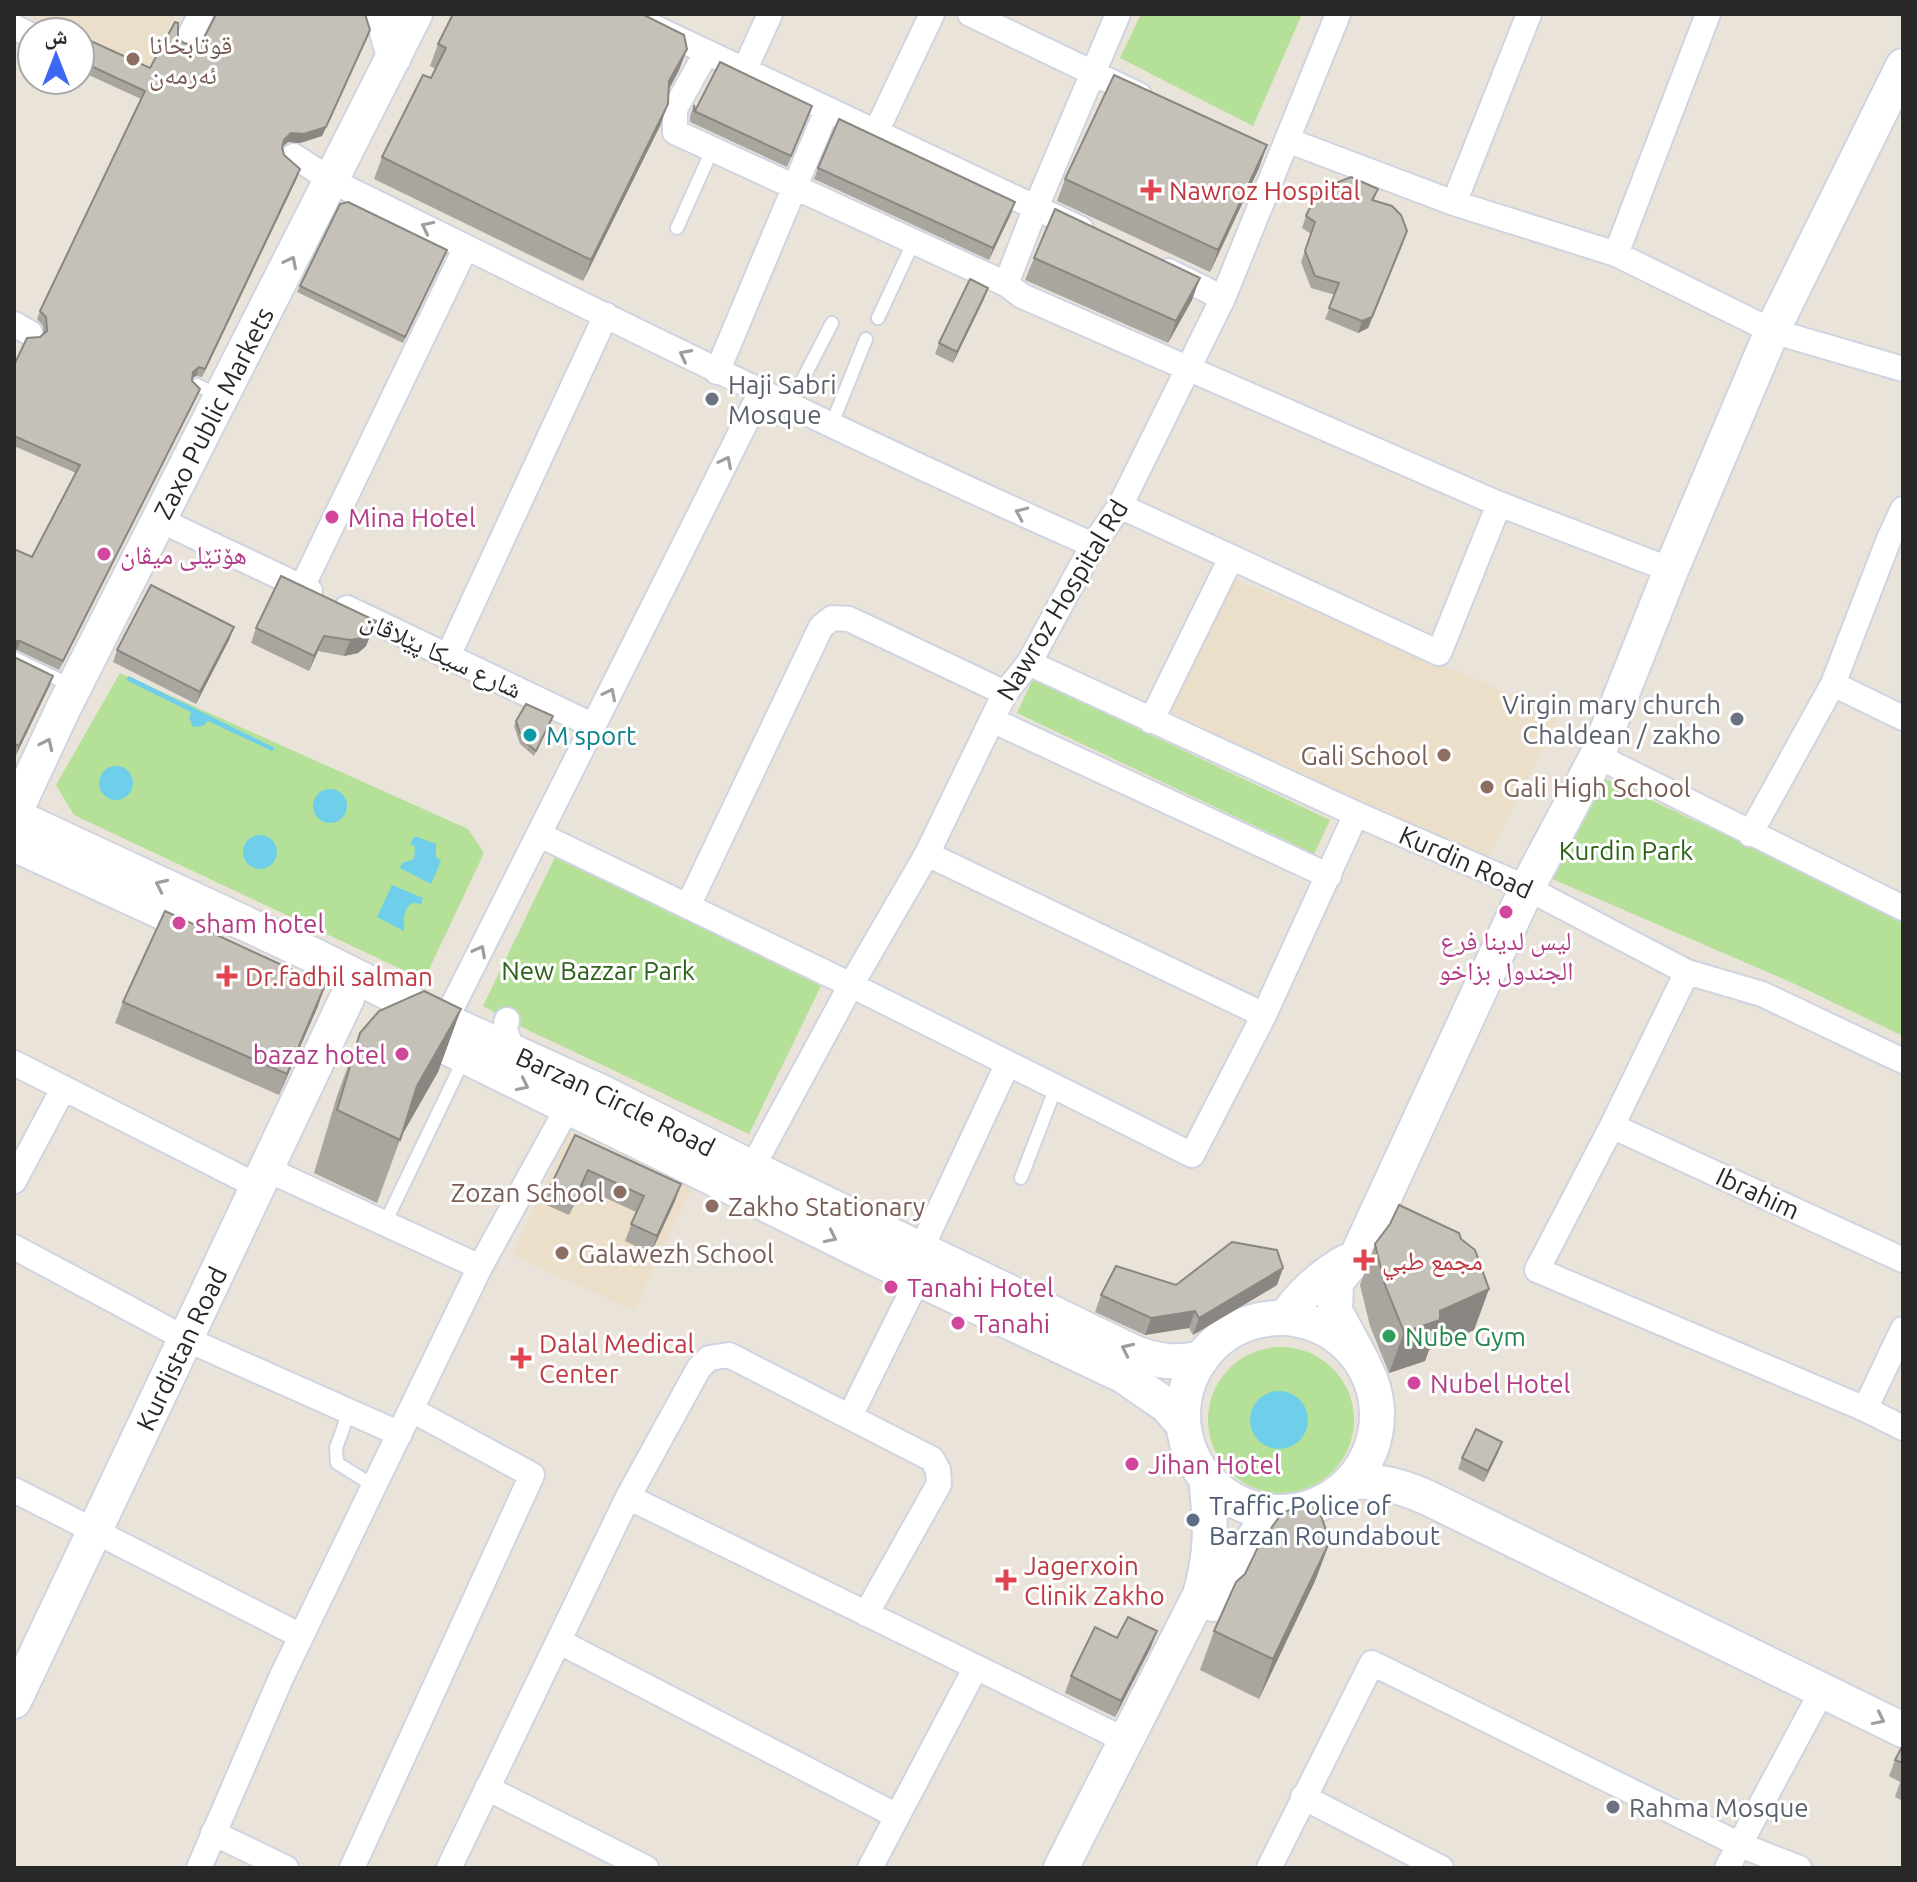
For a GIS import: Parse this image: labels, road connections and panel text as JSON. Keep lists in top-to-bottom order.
{
  "streets": {
    "main road": ["Zaxo Public Markets", "Barzan Circle Road", "Kurdistan Road"],
    "street": [
      "Nawroz Hospital Rd",
      "شارع سيكا پێلاڤان",
      "Kurdin Road",
      "Ibrahim"
    ]
  },
  "crossings": [
    ["Zaxo Public Markets", "شارع سيكا پێلاڤان"],
    ["Zaxo Public Markets", "Barzan Circle Road"],
    ["Nawroz Hospital Rd", "Kurdin Road"],
    ["Nawroz Hospital Rd", "Barzan Circle Road"],
    ["Barzan Circle Road", "Kurdistan Road"]
  ],
  "one_way": ["Zaxo Public Markets"],
  "parks": ["Kurdin Park", "New Bazzar Park"],
  "places": {
    "other": [
      "قوتابخانا ئه‌رمه‌ن",
      "Haji Sabri Mosque",
      "Mina Hotel",
      "هۆتێلی میڤان",
      "Virgin mary church Chaldean / zakho",
      "M sport",
      "Gali School",
      "Gali High School",
      "ليس لدينا فرع الجندول بزاخو",
      "sham hotel",
      "bazaz hotel",
      "Zozan School",
      "Zakho Stationary",
      "Galawezh School",
      "Tanahi Hotel",
      "Tanahi",
      "Nube Gym",
      "Nubel Hotel",
      "Jihan Hotel",
      "Traffic Police of Barzan Roundabout",
      "Rahma Mosque"
    ],
    "health": [
      "Nawroz Hospital",
      "Dr.fadhil salman",
      "مجمع طبي",
      "Dalal Medical Center",
      "Jagerxoin Clinik Zakho"
    ]
  },
  "north": "top"
}
